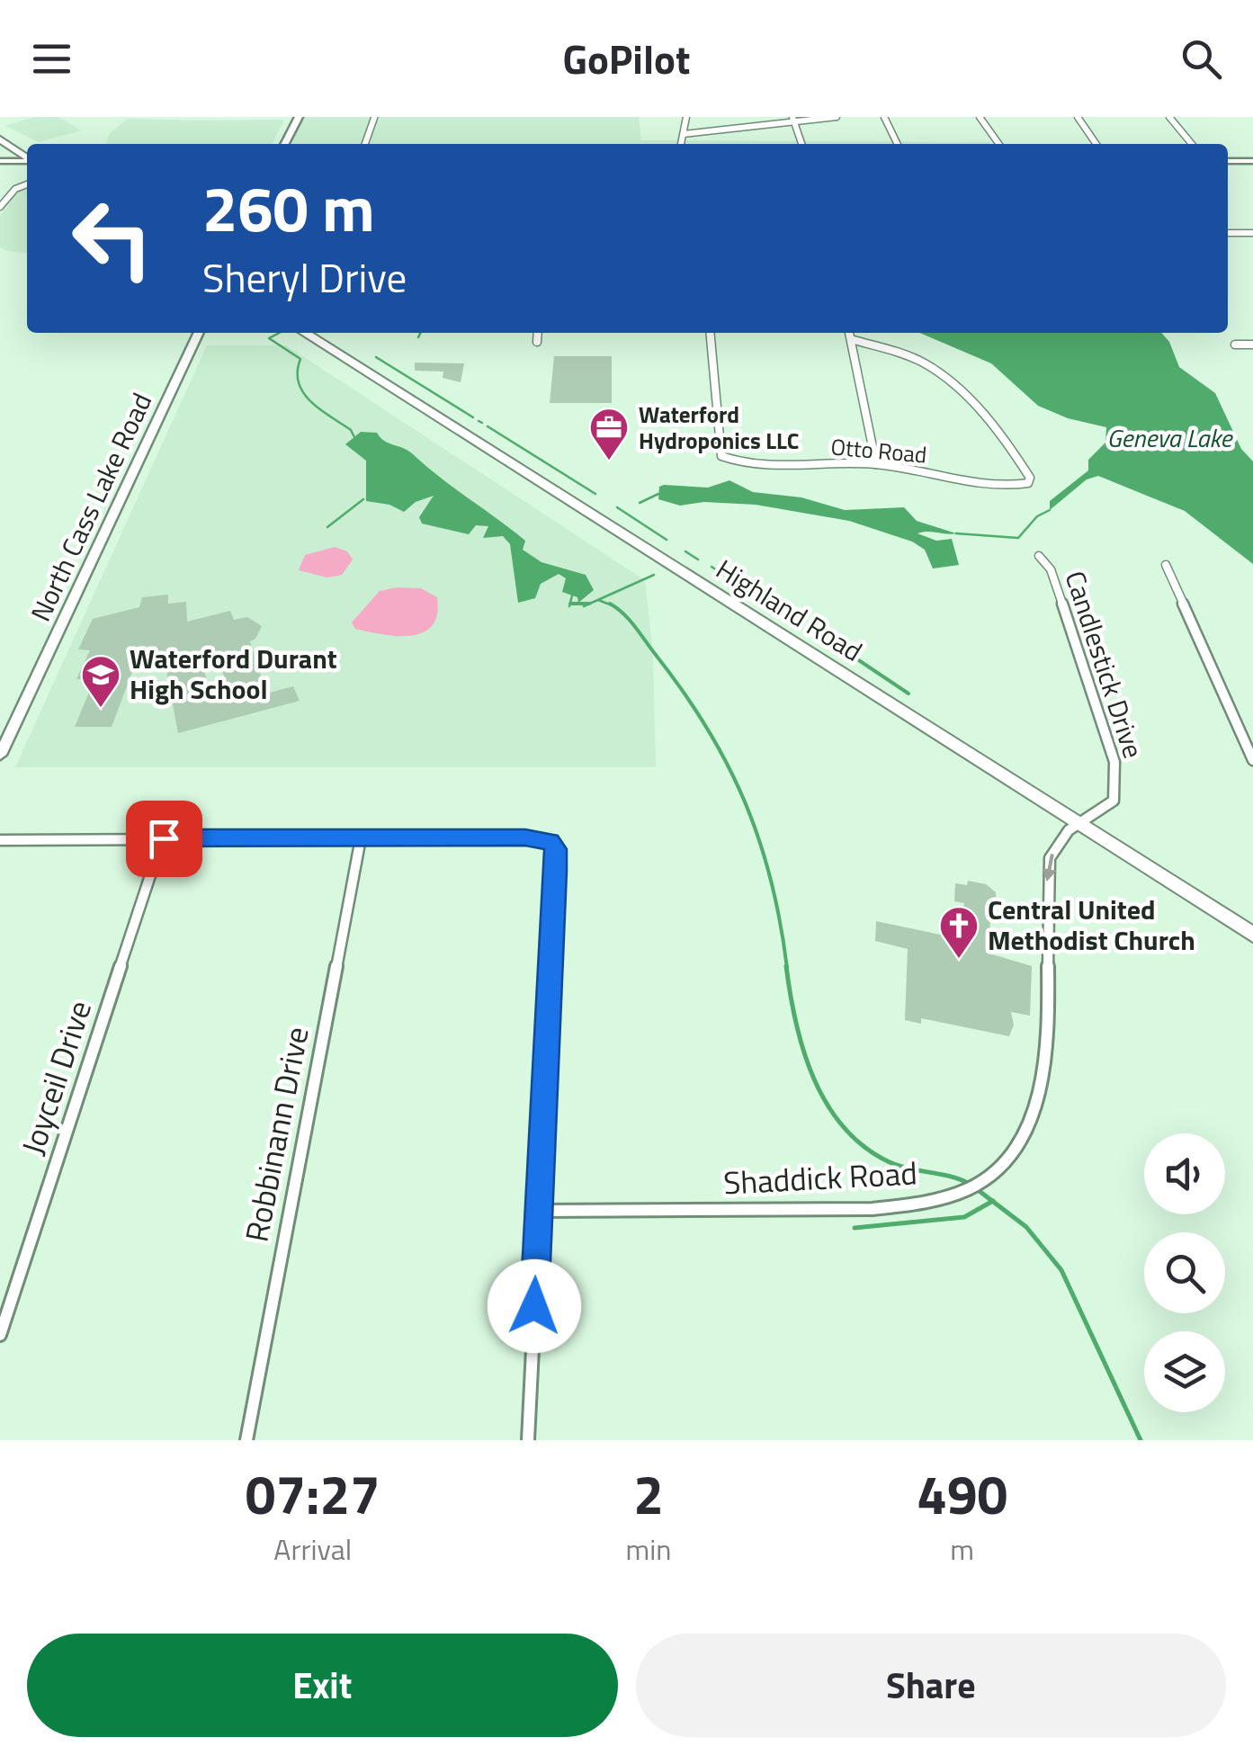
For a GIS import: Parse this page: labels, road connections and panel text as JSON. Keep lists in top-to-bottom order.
{
  "streets": {
    "highway": ["Highland Road"],
    "street": [
      "Otto Road",
      "North Cass Lake Road",
      "Candlestick Drive",
      "Joyceil Drive",
      "Robbinann Drive",
      "Shaddick Road"
    ]
  },
  "crossings": [
    ["Highland Road", "Candlestick Drive"],
    ["Highland Road", "Shaddick Road"],
    ["Candlestick Drive", "Shaddick Road"]
  ],
  "water": ["Geneva Lake"],
  "places": {
    "office": ["Waterford Hydroponics LLC"],
    "school or university": ["Waterford Durant High School"],
    "church": ["Central United Methodist Church"]
  },
  "page": {
    "header": "GoPilot",
    "turn": ["260 m", "Sheryl Drive"],
    "eta": [
      "07:27",
      "Arrival",
      "2",
      "min",
      "490",
      "m"
    ],
    "buttons": ["Exit", "Share"]
  }
}
